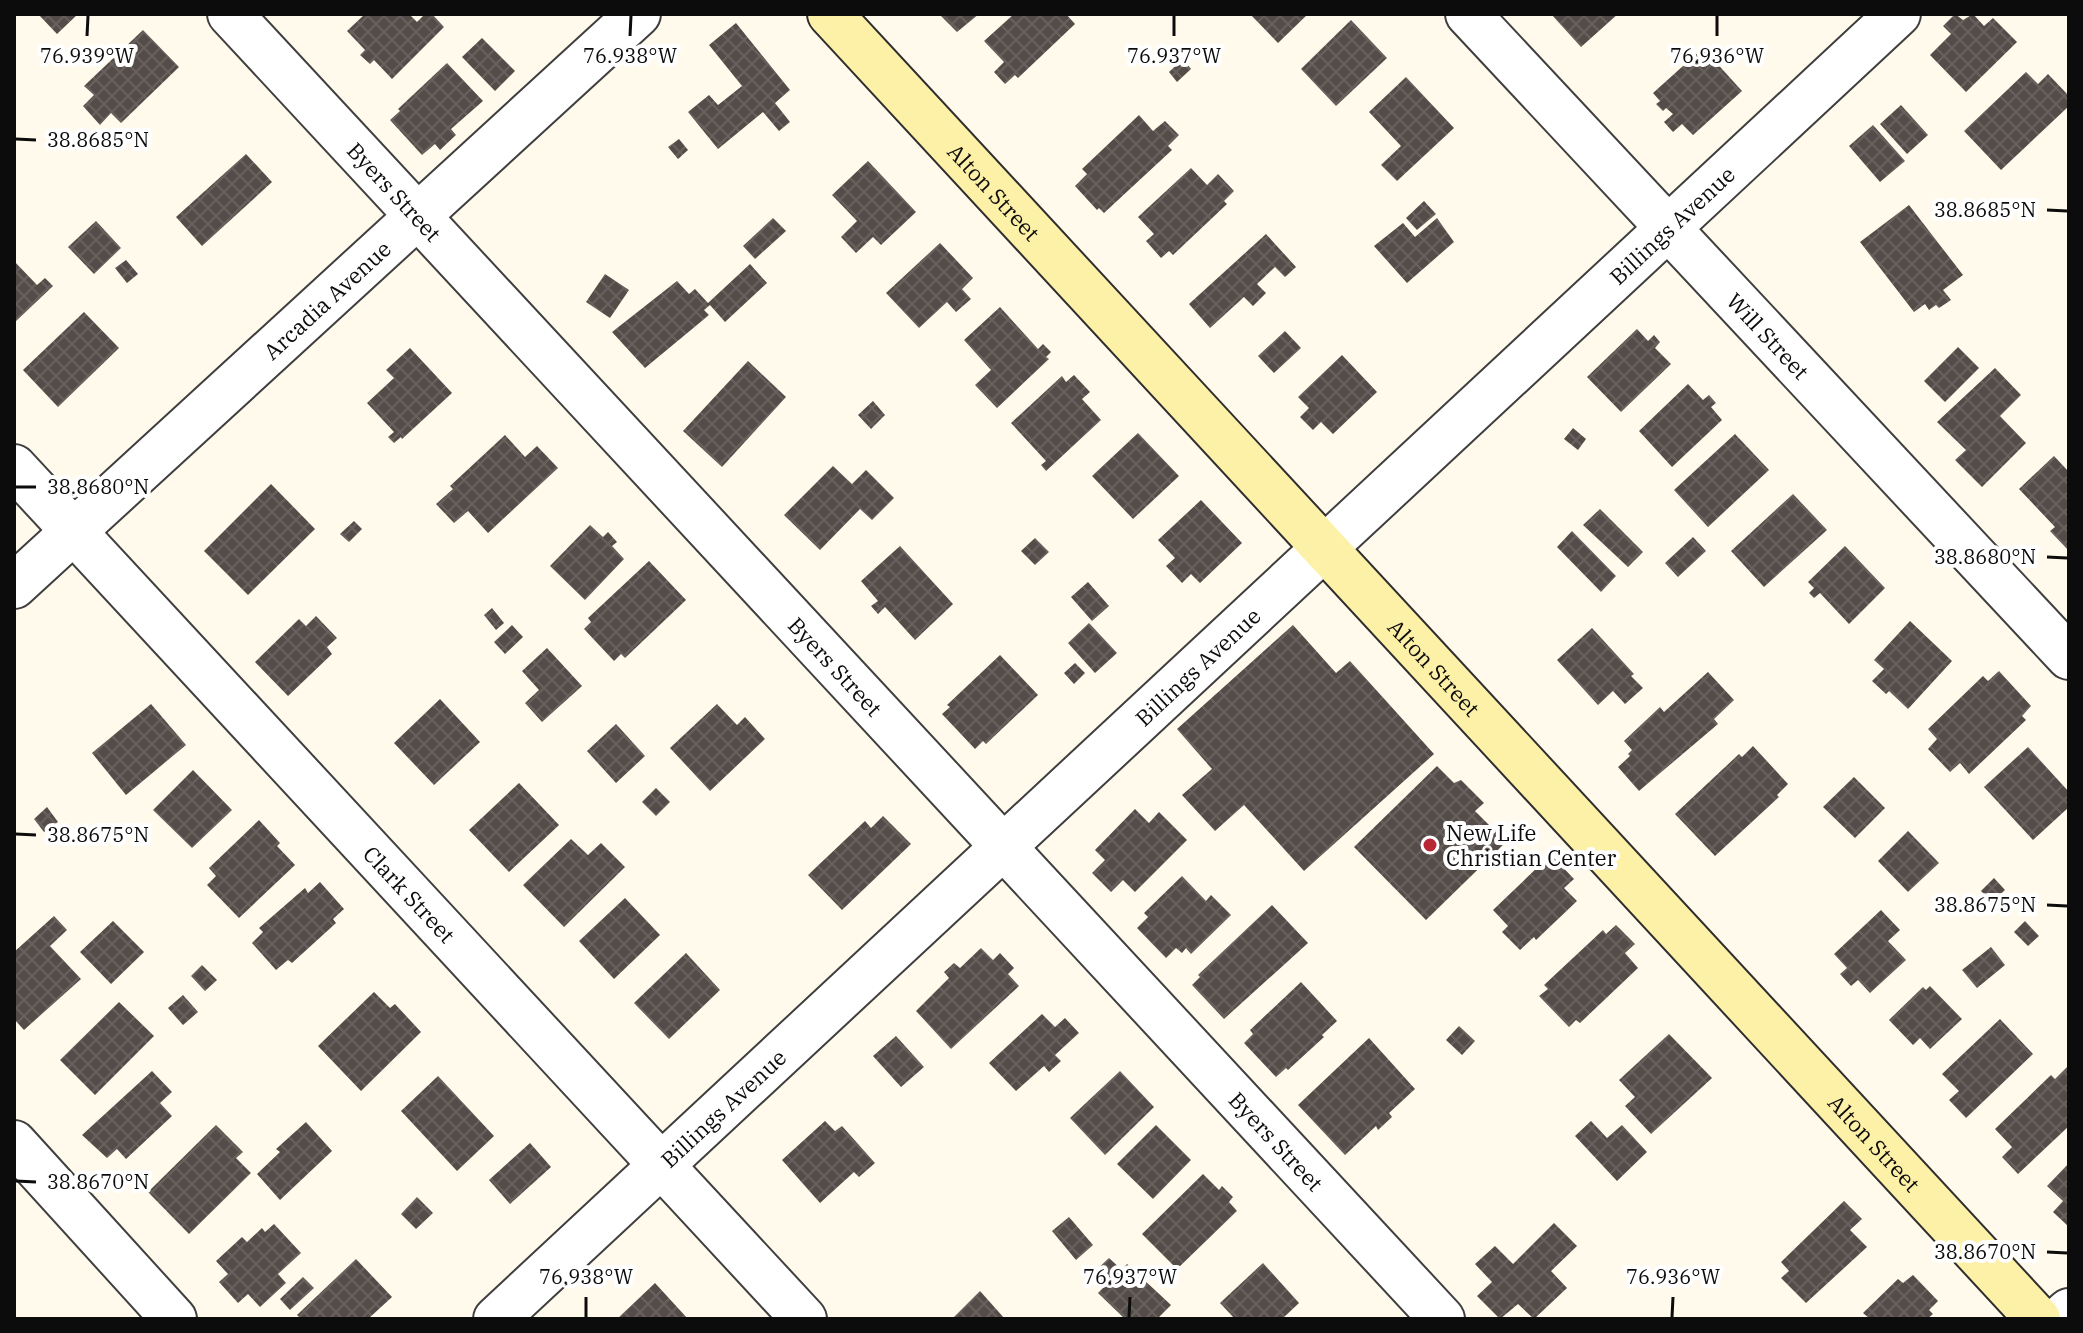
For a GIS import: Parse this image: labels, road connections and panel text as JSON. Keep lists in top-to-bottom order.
{
  "streets": {
    "street": [
      "Byers Street",
      "Alton Street",
      "Billings Avenue",
      "Arcadia Avenue",
      "Will Street",
      "Clark Street"
    ]
  },
  "crossings": [
    ["Byers Street", "Billings Avenue"],
    ["Byers Street", "Arcadia Avenue"],
    ["Alton Street", "Billings Avenue"],
    ["Billings Avenue", "Will Street"],
    ["Billings Avenue", "Clark Street"],
    ["Arcadia Avenue", "Clark Street"]
  ],
  "places": ["New Life Christian Center"],
  "coordinates": [
    "76.939°W",
    "76.938°W",
    "76.937°W",
    "76.936°W",
    "38.8685°N",
    "38.8680°N",
    "38.8675°N",
    "38.8670°N"
  ]
}
